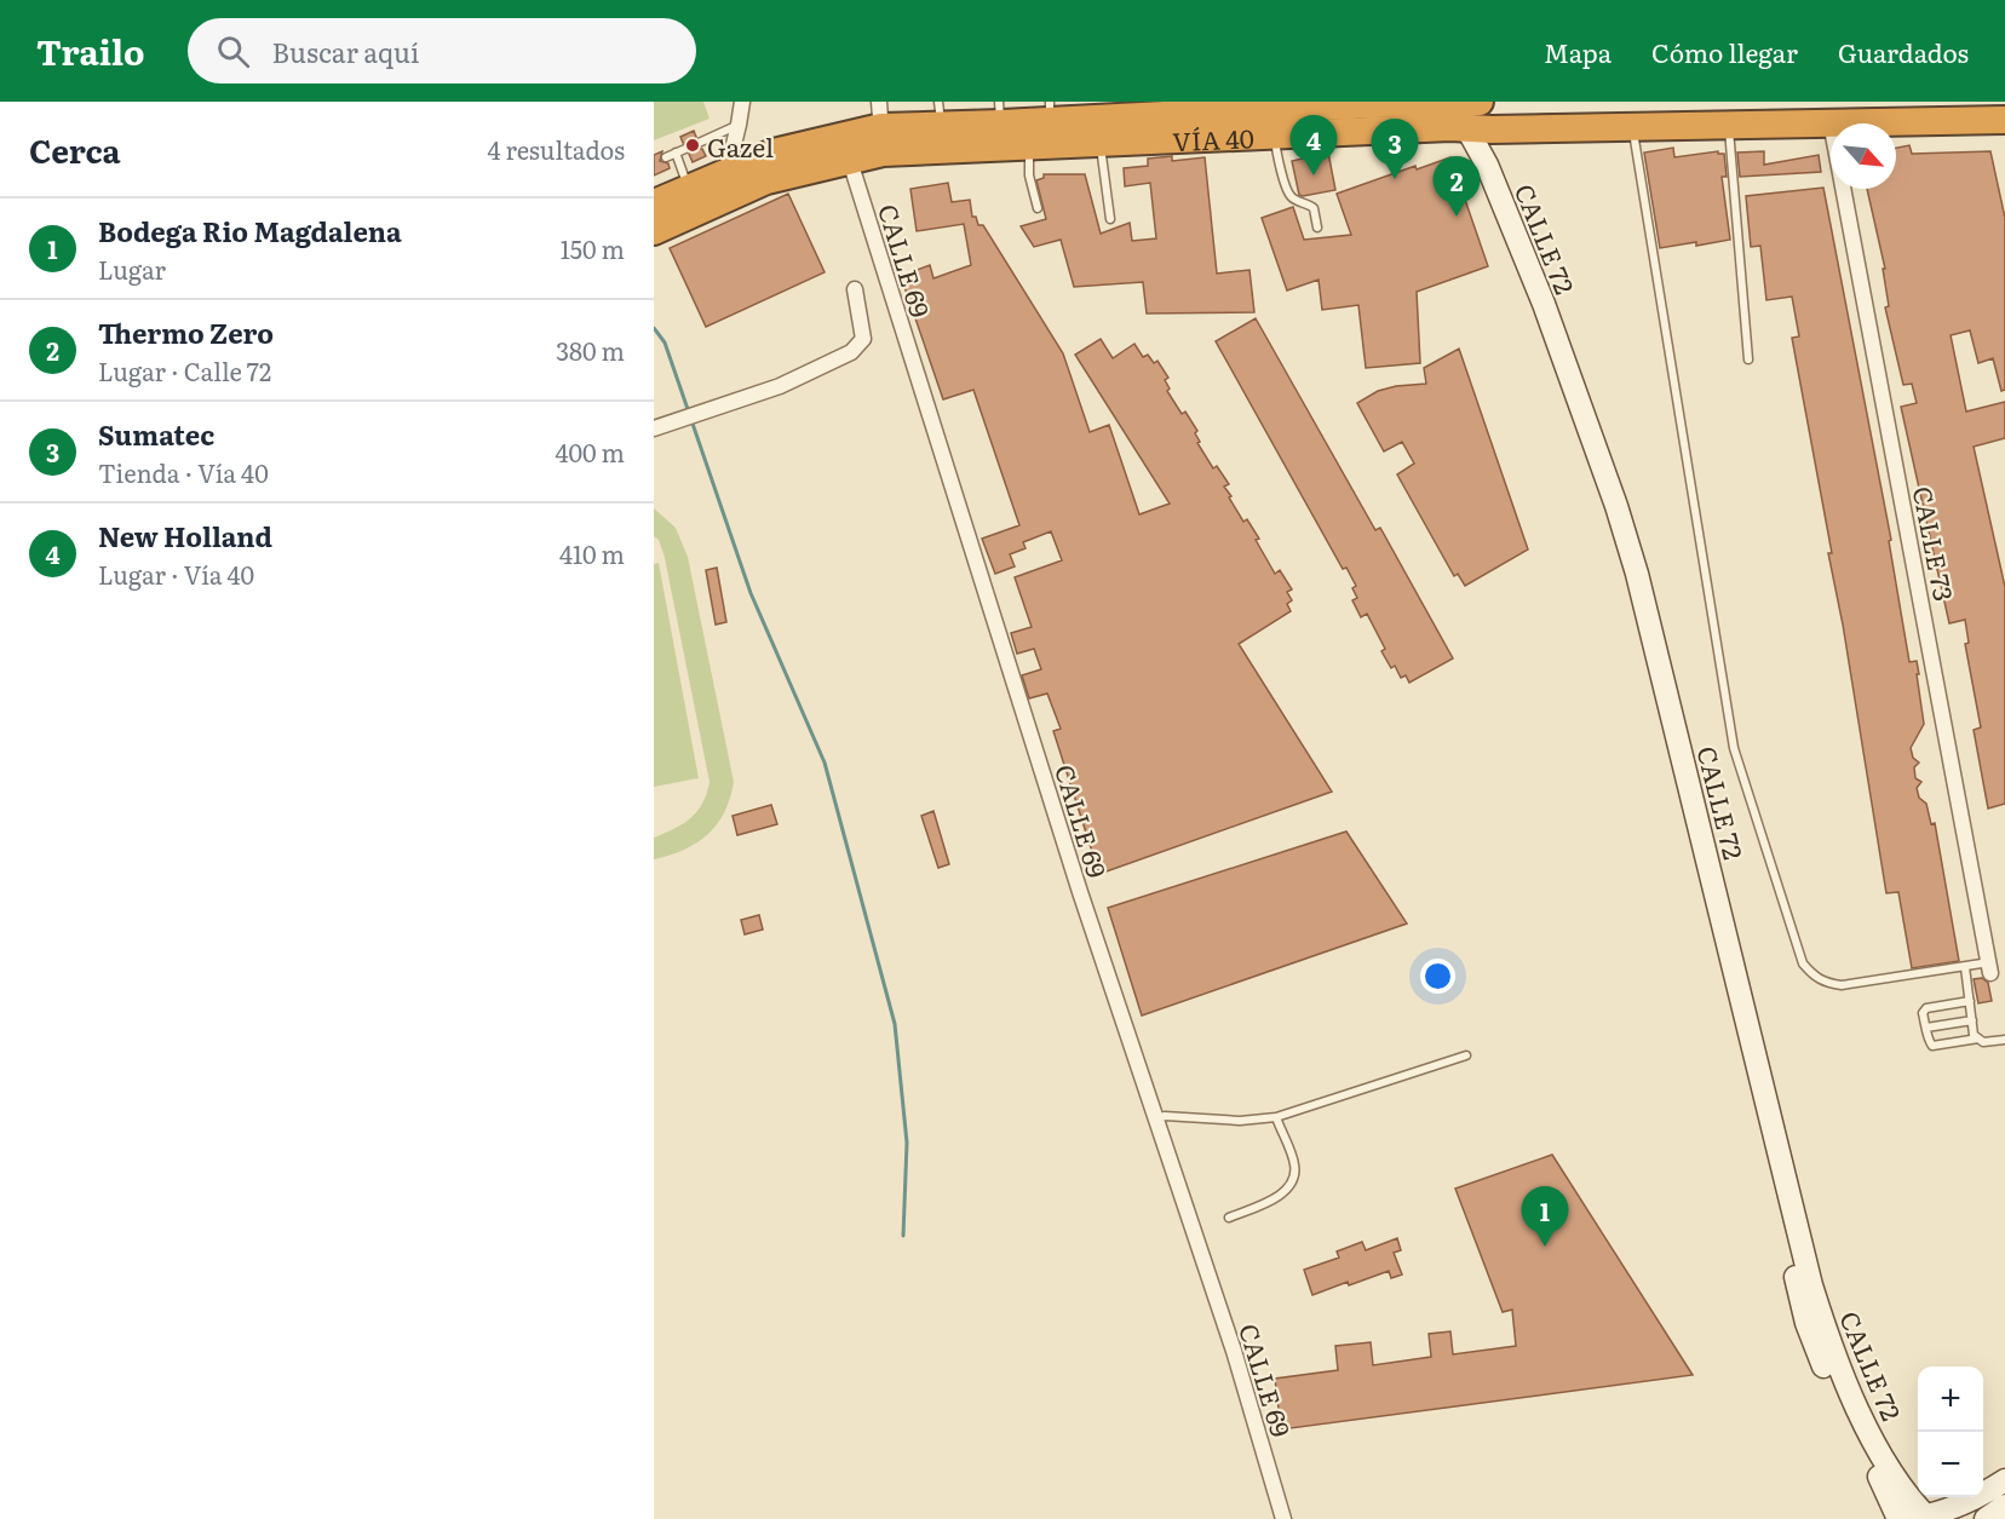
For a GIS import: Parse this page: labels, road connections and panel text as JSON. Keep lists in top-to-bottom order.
{
  "streets": {
    "highway": ["VÍA 40"],
    "main road": ["CALLE 72"],
    "street": ["CALLE 69", "CALLE 73"]
  },
  "crossings": [
    ["VÍA 40", "CALLE 72"],
    ["VÍA 40", "CALLE 69"],
    ["VÍA 40", "CALLE 73"]
  ],
  "places": ["Gazel"],
  "north": "bottom right",
  "page": {
    "header": "Trailo",
    "search": "Buscar aquí",
    "nav": ["Mapa", "Cómo llegar", "Guardados"],
    "heading": ["Cerca", "4 resultados"],
    "pins": [
      "4",
      "3",
      "2",
      "1"
    ],
    "list": [
      {
        "mark": "1",
        "name": "Bodega Rio Magdalena",
        "note": "Lugar",
        "value": "150 m"
      },
      {
        "mark": "2",
        "name": "Thermo Zero",
        "note": "Lugar · Calle 72",
        "value": "380 m"
      },
      {
        "mark": "3",
        "name": "Sumatec",
        "note": "Tienda · Vía 40",
        "value": "400 m"
      },
      {
        "mark": "4",
        "name": "New Holland",
        "note": "Lugar · Vía 40",
        "value": "410 m"
      }
    ],
    "map_buttons": ["+", "−"]
  }
}
